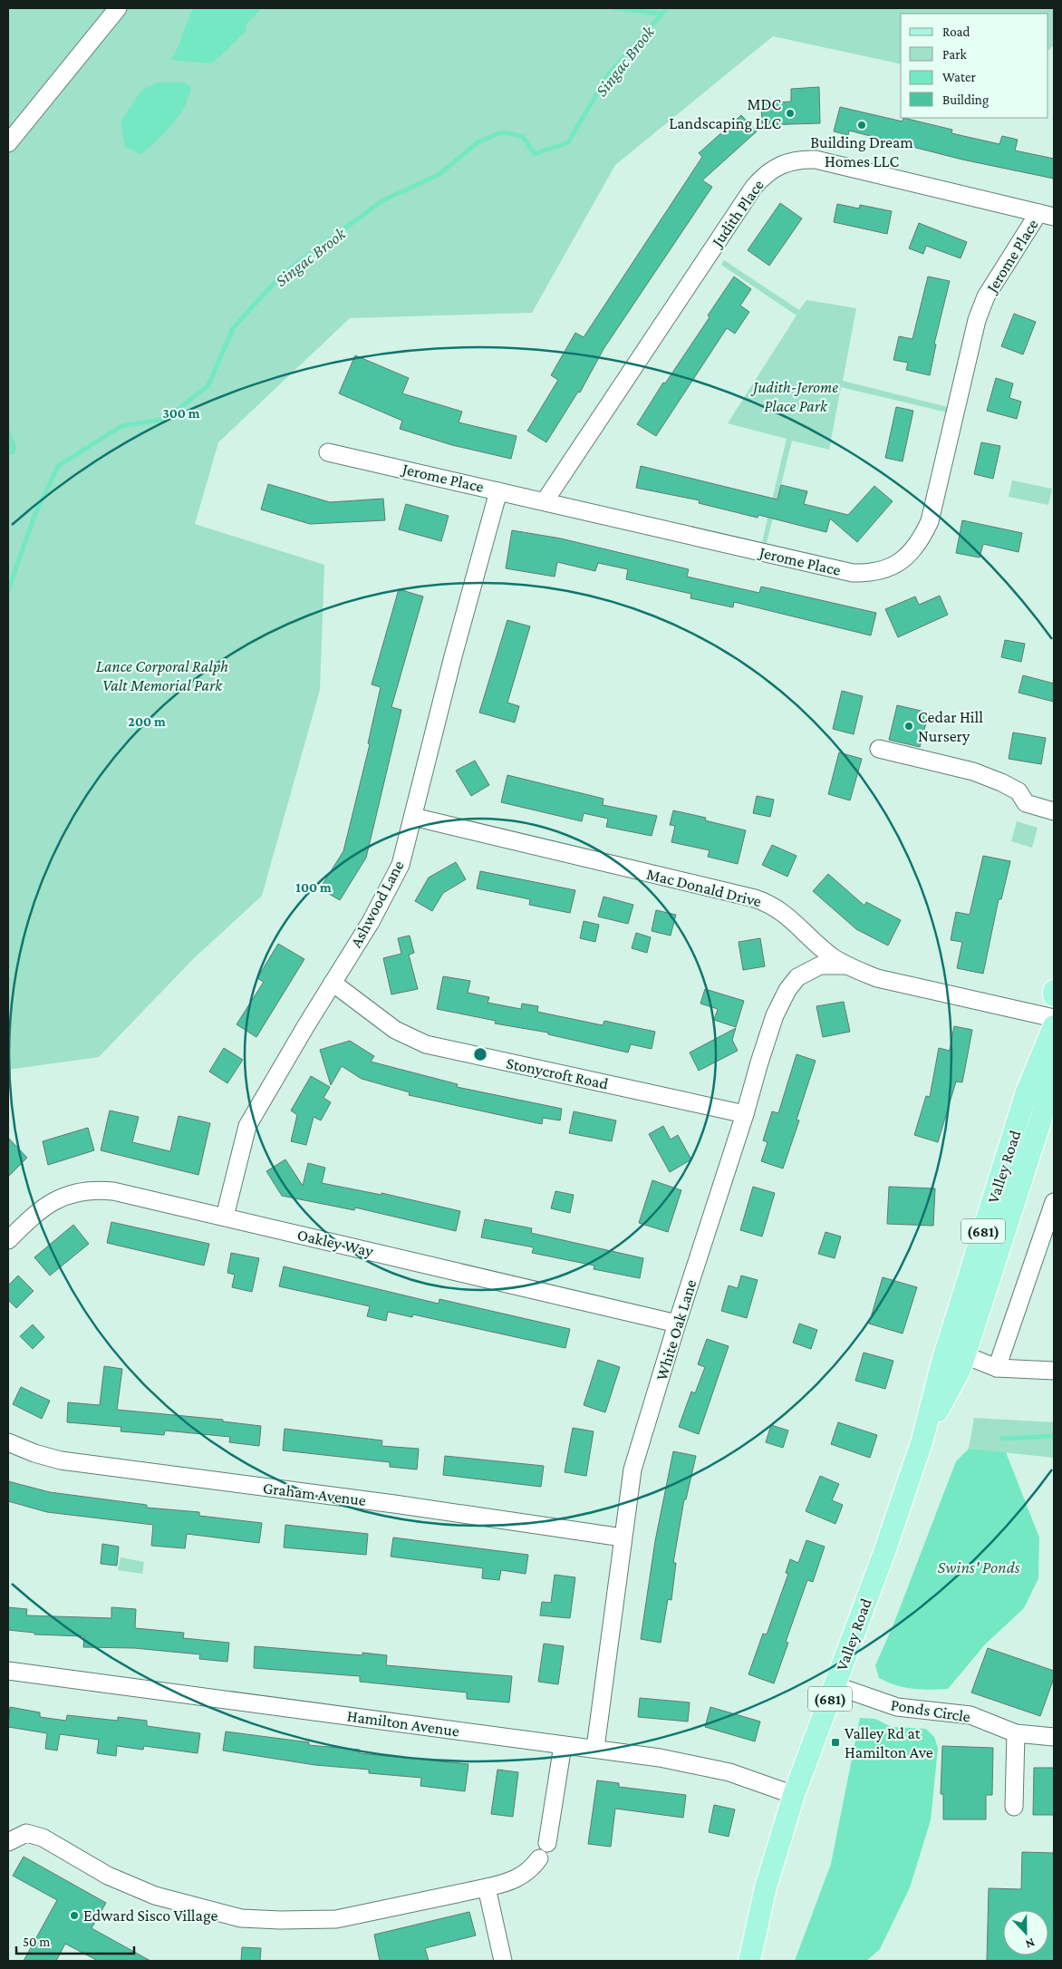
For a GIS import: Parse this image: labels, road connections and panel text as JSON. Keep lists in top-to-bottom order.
{
  "streets": {
    "main road": ["Valley Road", "(681)"],
    "street": [
      "Judith Place",
      "Jerome Place",
      "Mac Donald Drive",
      "Ashwood Lane",
      "Stonycroft Road",
      "Oakley Way",
      "White Oak Lane",
      "Graham Avenue",
      "Ponds Circle",
      "Hamilton Avenue"
    ]
  },
  "crossings": [
    ["Judith Place", "Jerome Place"],
    ["Jerome Place", "Ashwood Lane"],
    ["Mac Donald Drive", "Ashwood Lane"],
    ["Mac Donald Drive", "White Oak Lane"],
    ["Ashwood Lane", "Stonycroft Road"],
    ["Ashwood Lane", "Oakley Way"],
    ["Stonycroft Road", "White Oak Lane"],
    ["Valley Road", "Ponds Circle"],
    ["Valley Road", "Hamilton Avenue"],
    ["Oakley Way", "White Oak Lane"],
    ["White Oak Lane", "Graham Avenue"],
    ["White Oak Lane", "Hamilton Avenue"]
  ],
  "water": ["Singac Brook", "Swins' Ponds"],
  "parks": ["Judith-Jerome Place Park", "Lance Corporal Ralph Valt Memorial Park"],
  "places": {
    "other": [
      "MDC Landscaping LLC",
      "Building Dream Homes LLC",
      "Cedar Hill Nursery",
      "Edward Sisco Village"
    ],
    "transit": ["Valley Rd at Hamilton Ave"]
  },
  "legend": [
    "Road",
    "Park",
    "Water",
    "Building"
  ],
  "scale_bar": "50 m",
  "north": "bottom",
  "rings": ["300 m", "200 m", "100 m"]
}
